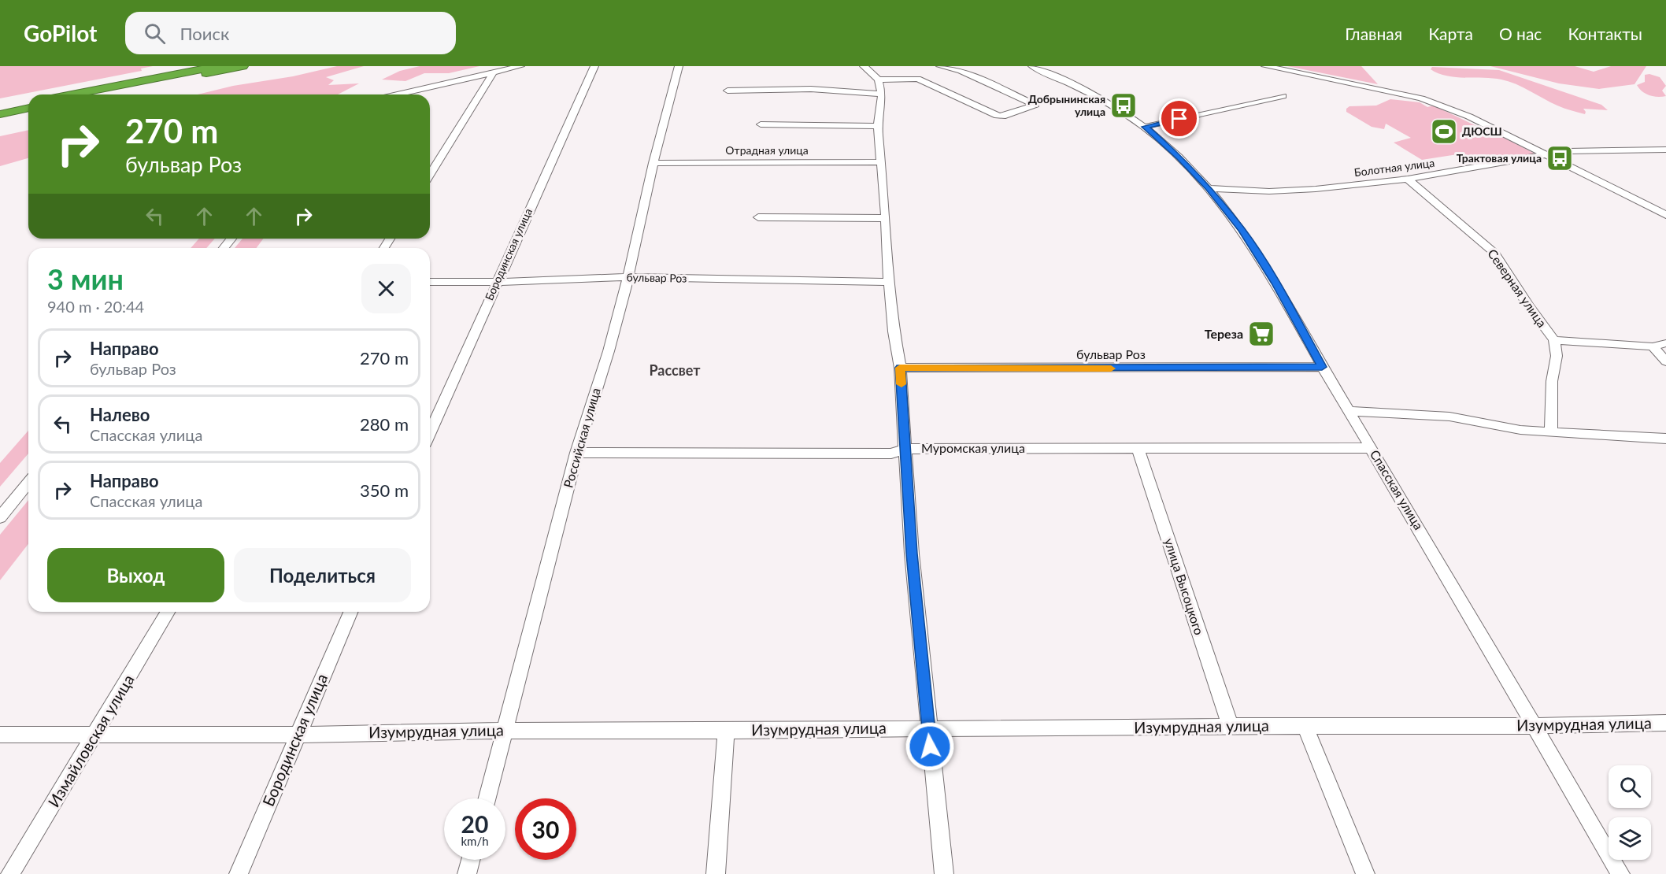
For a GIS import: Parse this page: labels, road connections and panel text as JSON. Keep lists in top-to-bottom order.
{
  "streets": {
    "street": [
      "Отрадная улица",
      "Болотная улица",
      "Бородинская улица",
      "бульвар Роз",
      "Северная улица",
      "Российская улица",
      "Муромская улица",
      "Спасская улица",
      "улица Высоцкого",
      "Изумрудная улица",
      "Измайловская улица"
    ]
  },
  "crossings": [
    ["Отрадная улица", "Российская улица"],
    ["Болотная улица", "Северная улица"],
    ["Болотная улица", "Спасская улица"],
    ["Бородинская улица", "бульвар Роз"],
    ["Бородинская улица", "Изумрудная улица"],
    ["бульвар Роз", "Российская улица"],
    ["бульвар Роз", "Спасская улица"],
    ["Российская улица", "Муромская улица"],
    ["Российская улица", "Изумрудная улица"],
    ["Муромская улица", "Спасская улица"],
    ["Муромская улица", "улица Высоцкого"],
    ["Спасская улица", "Изумрудная улица"],
    ["улица Высоцкого", "Изумрудная улица"],
    ["Изумрудная улица", "Измайловская улица"]
  ],
  "districts": ["Рассвет"],
  "places": {
    "bus stop": ["Добрынинская улица", "Трактовая улица"],
    "sports": ["ДЮСШ"],
    "supermarket": ["Тереза"]
  },
  "page": {
    "header": "GoPilot",
    "search": "Поиск",
    "nav": [
      "Главная",
      "Карта",
      "О нас",
      "Контакты"
    ],
    "turn": ["270 m", "бульвар Роз"],
    "heading": ["3 мин", "940 m · 20:44"],
    "list": [
      {
        "name": "Направо",
        "note": "бульвар Роз",
        "value": "270 m"
      },
      {
        "name": "Налево",
        "note": "Спасская улица",
        "value": "280 m"
      },
      {
        "name": "Направо",
        "note": "Спасская улица",
        "value": "350 m"
      }
    ],
    "buttons": ["Выход", "Поделиться"],
    "speed": "20 km/h",
    "limit": "30"
  }
}
